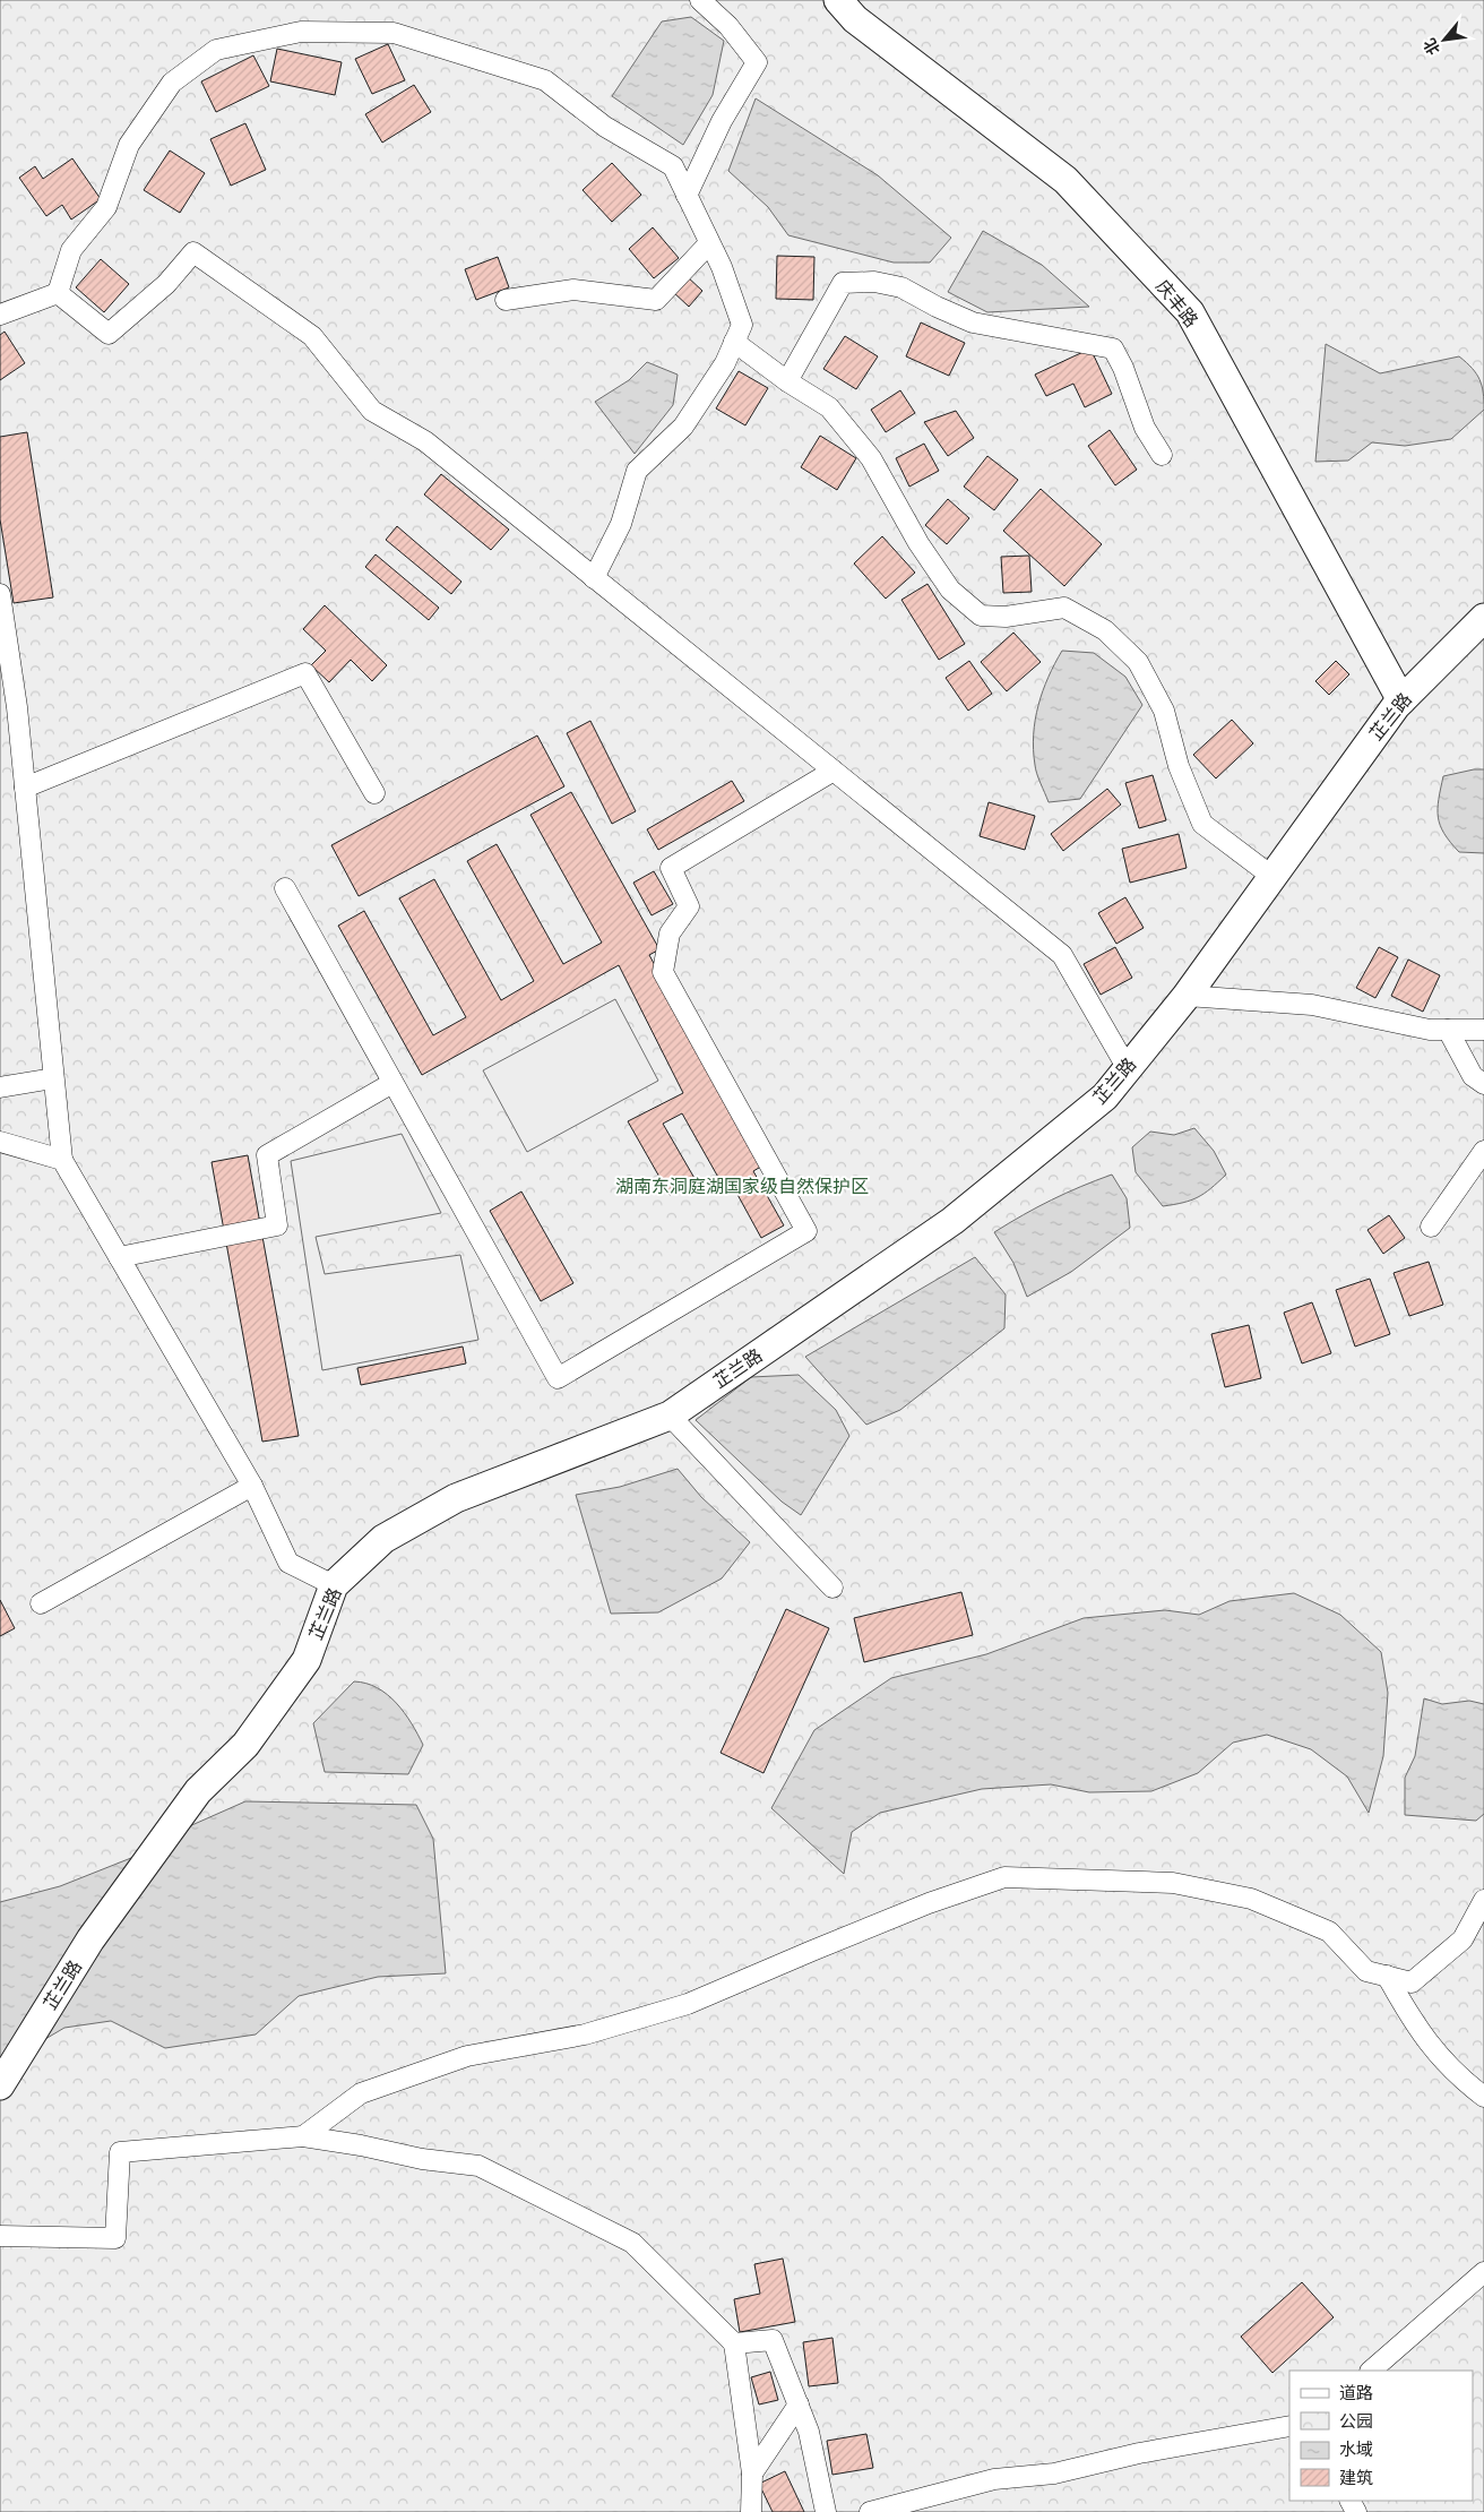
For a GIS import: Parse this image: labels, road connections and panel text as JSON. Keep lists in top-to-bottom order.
{
  "streets": {
    "street": ["庆丰路", "芷兰路"]
  },
  "crossings": [
    ["庆丰路", "芷兰路"]
  ],
  "parks": ["湖南东洞庭湖国家级自然保护区"],
  "legend": [
    "道路",
    "公园",
    "水域",
    "建筑"
  ],
  "north": "bottom left"
}
